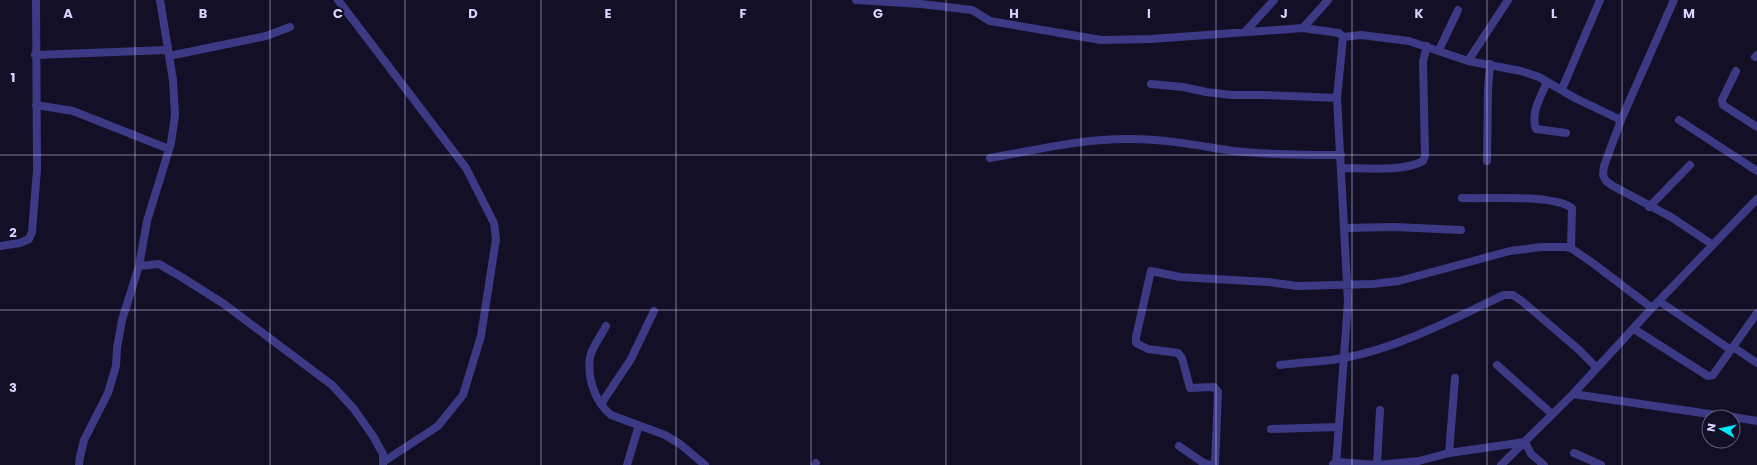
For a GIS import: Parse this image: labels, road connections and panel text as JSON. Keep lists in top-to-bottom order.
{
  "north": "left",
  "grid": {
    "columns": [
      "A",
      "B",
      "C",
      "D",
      "E",
      "F",
      "G",
      "H",
      "I",
      "J",
      "K",
      "L",
      "M"
    ],
    "rows": ["1", "2", "3"]
  }
}
